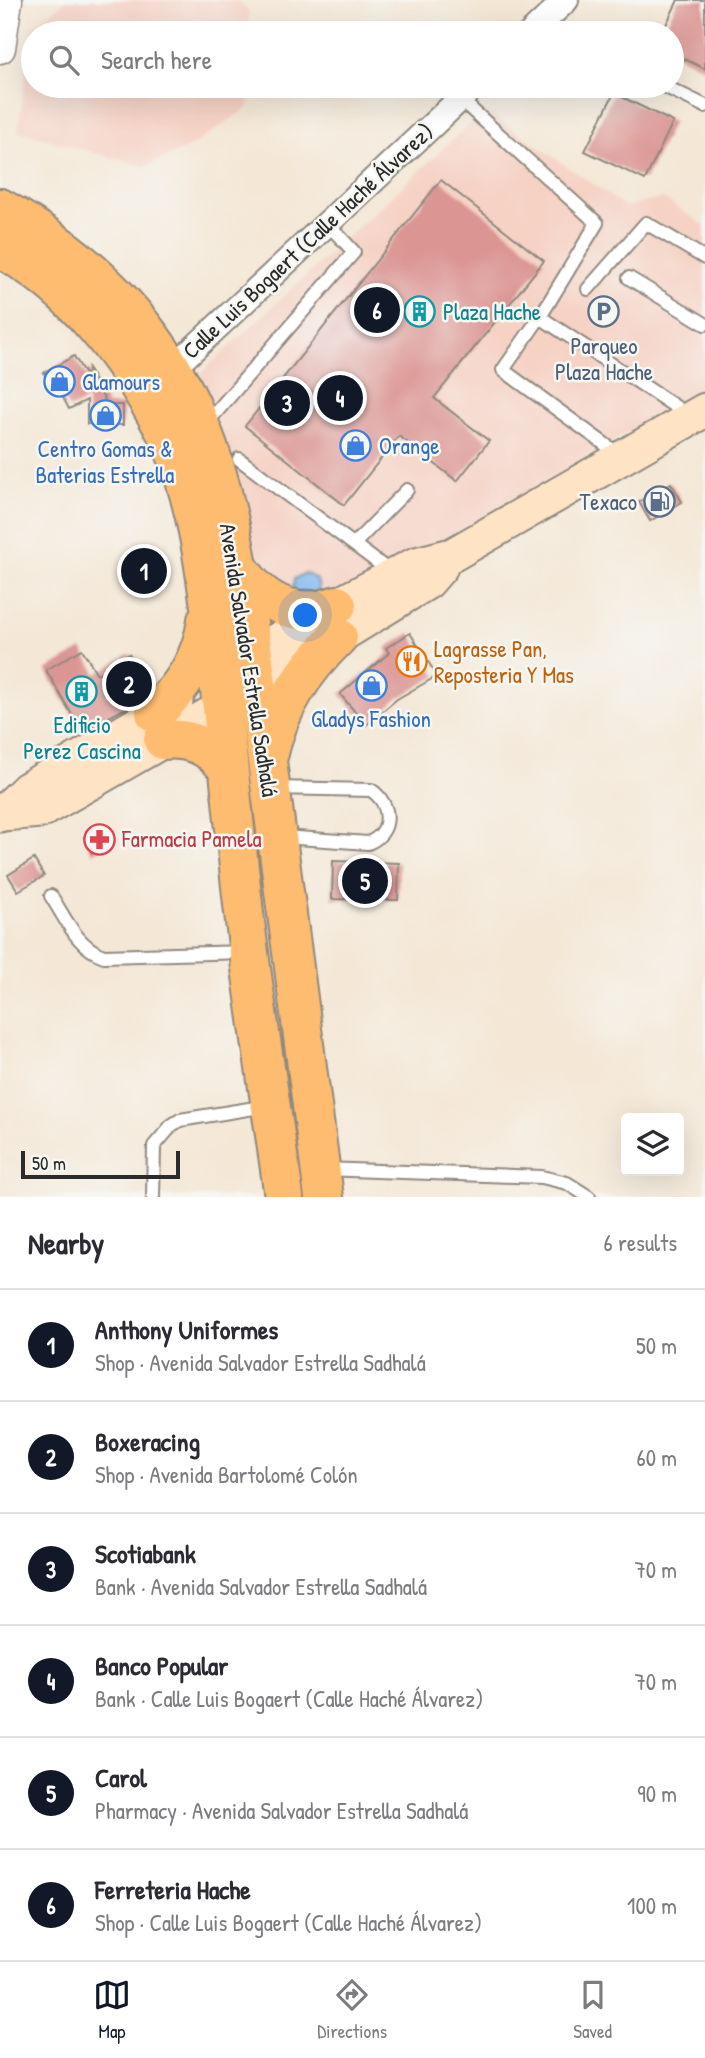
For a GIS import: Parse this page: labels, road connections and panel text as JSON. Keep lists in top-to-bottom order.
{
  "streets": {
    "highway": ["Avenida Salvador Estrella Sadhalá"],
    "street": ["Calle Luis Bogaert (Calle Haché Álvarez)"]
  },
  "crossings": [
    ["Calle Luis Bogaert (Calle Haché Álvarez)", "Avenida Salvador Estrella Sadhalá"]
  ],
  "places": {
    "building": ["Plaza Hache", "Edificio Perez Cascina"],
    "parking": ["Parqueo Plaza Hache"],
    "shop": [
      "Glamours",
      "Centro Gomas & Baterias Estrella",
      "Orange",
      "Gladys Fashion"
    ],
    "fuel station": ["Texaco"],
    "restaurant": ["Lagrasse Pan, Reposteria Y Mas"],
    "pharmacy": ["Farmacia Pamela"]
  },
  "scale_bar": "50 m",
  "page": {
    "search": "Search here",
    "pins": [
      "6",
      "4",
      "3",
      "1",
      "2",
      "5"
    ],
    "scale": "50 m",
    "heading": ["Nearby", "6 results"],
    "list": [
      {
        "mark": "1",
        "name": "Anthony Uniformes",
        "note": "Shop · Avenida Salvador Estrella Sadhalá",
        "value": "50 m"
      },
      {
        "mark": "2",
        "name": "Boxeracing",
        "note": "Shop · Avenida Bartolomé Colón",
        "value": "60 m"
      },
      {
        "mark": "3",
        "name": "Scotiabank",
        "note": "Bank · Avenida Salvador Estrella Sadhalá",
        "value": "70 m"
      },
      {
        "mark": "4",
        "name": "Banco Popular",
        "note": "Bank · Calle Luis Bogaert (Calle Haché Álvarez)",
        "value": "70 m"
      },
      {
        "mark": "5",
        "name": "Carol",
        "note": "Pharmacy · Avenida Salvador Estrella Sadhalá",
        "value": "90 m"
      },
      {
        "mark": "6",
        "name": "Ferreteria Hache",
        "note": "Shop · Calle Luis Bogaert (Calle Haché Álvarez)",
        "value": "100 m"
      }
    ],
    "nav": ["Map", "Directions", "Saved"]
  }
}
